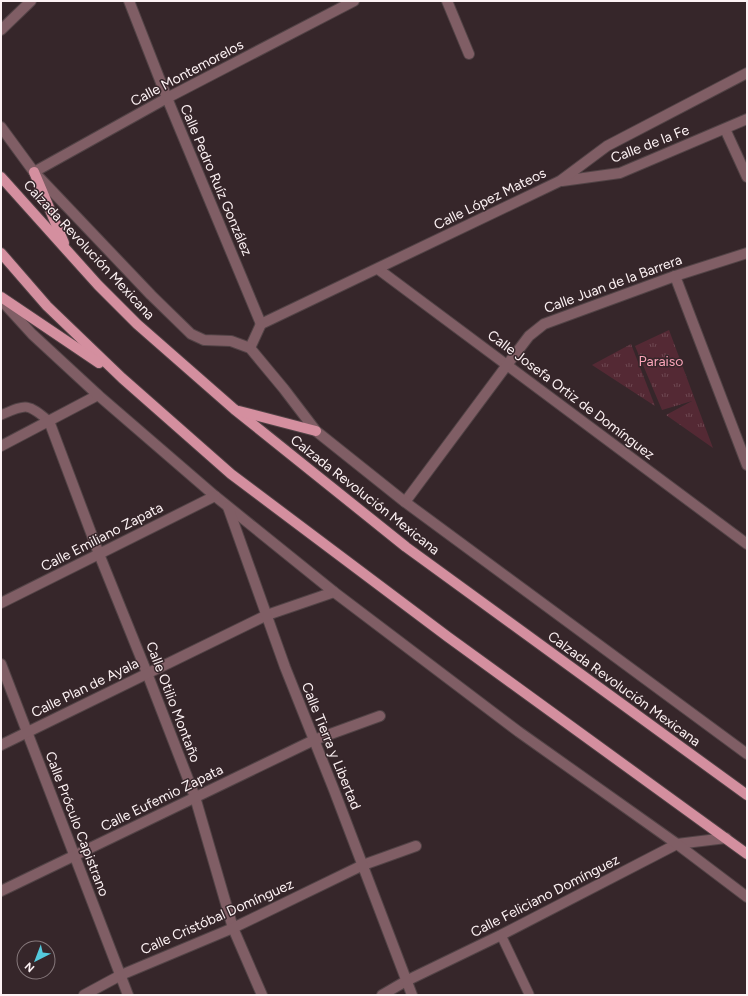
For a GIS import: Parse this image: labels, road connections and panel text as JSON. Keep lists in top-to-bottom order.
{
  "streets": {
    "main road": ["Calzada Revolución Mexicana"],
    "street": [
      "Calle Montemorelos",
      "Calle de la Fe",
      "Calle Pedro Ruíz González",
      "Calle López Mateos",
      "Calle Juan de la Barrera",
      "Calle Josefa Ortiz de Domínguez",
      "Calle Emiliano Zapata",
      "Calle Plan de Ayala",
      "Calle Otilio Montaño",
      "Calle Tierra y Libertad",
      "Calle Eufemio Zapata",
      "Calle Próculo Capistrano",
      "Calle Feliciano Domínguez",
      "Calle Cristóbal Domínguez"
    ]
  },
  "crossings": [
    ["Calle Montemorelos", "Calle Pedro Ruíz González"],
    ["Calle de la Fe", "Calle López Mateos"],
    ["Calle Pedro Ruíz González", "Calle López Mateos"],
    ["Calle López Mateos", "Calle Josefa Ortiz de Domínguez"],
    ["Calle Juan de la Barrera", "Calle Josefa Ortiz de Domínguez"],
    ["Calle Emiliano Zapata", "Calle Otilio Montaño"],
    ["Calle Plan de Ayala", "Calle Otilio Montaño"],
    ["Calle Plan de Ayala", "Calle Tierra y Libertad"],
    ["Calle Plan de Ayala", "Calle Próculo Capistrano"],
    ["Calle Otilio Montaño", "Calle Eufemio Zapata"],
    ["Calle Otilio Montaño", "Calle Cristóbal Domínguez"],
    ["Calle Tierra y Libertad", "Calle Eufemio Zapata"],
    ["Calle Tierra y Libertad", "Calle Feliciano Domínguez"],
    ["Calle Tierra y Libertad", "Calle Cristóbal Domínguez"],
    ["Calle Eufemio Zapata", "Calle Próculo Capistrano"],
    ["Calle Próculo Capistrano", "Calle Cristóbal Domínguez"]
  ],
  "parks": ["Paraiso"],
  "north": "bottom left"
}
